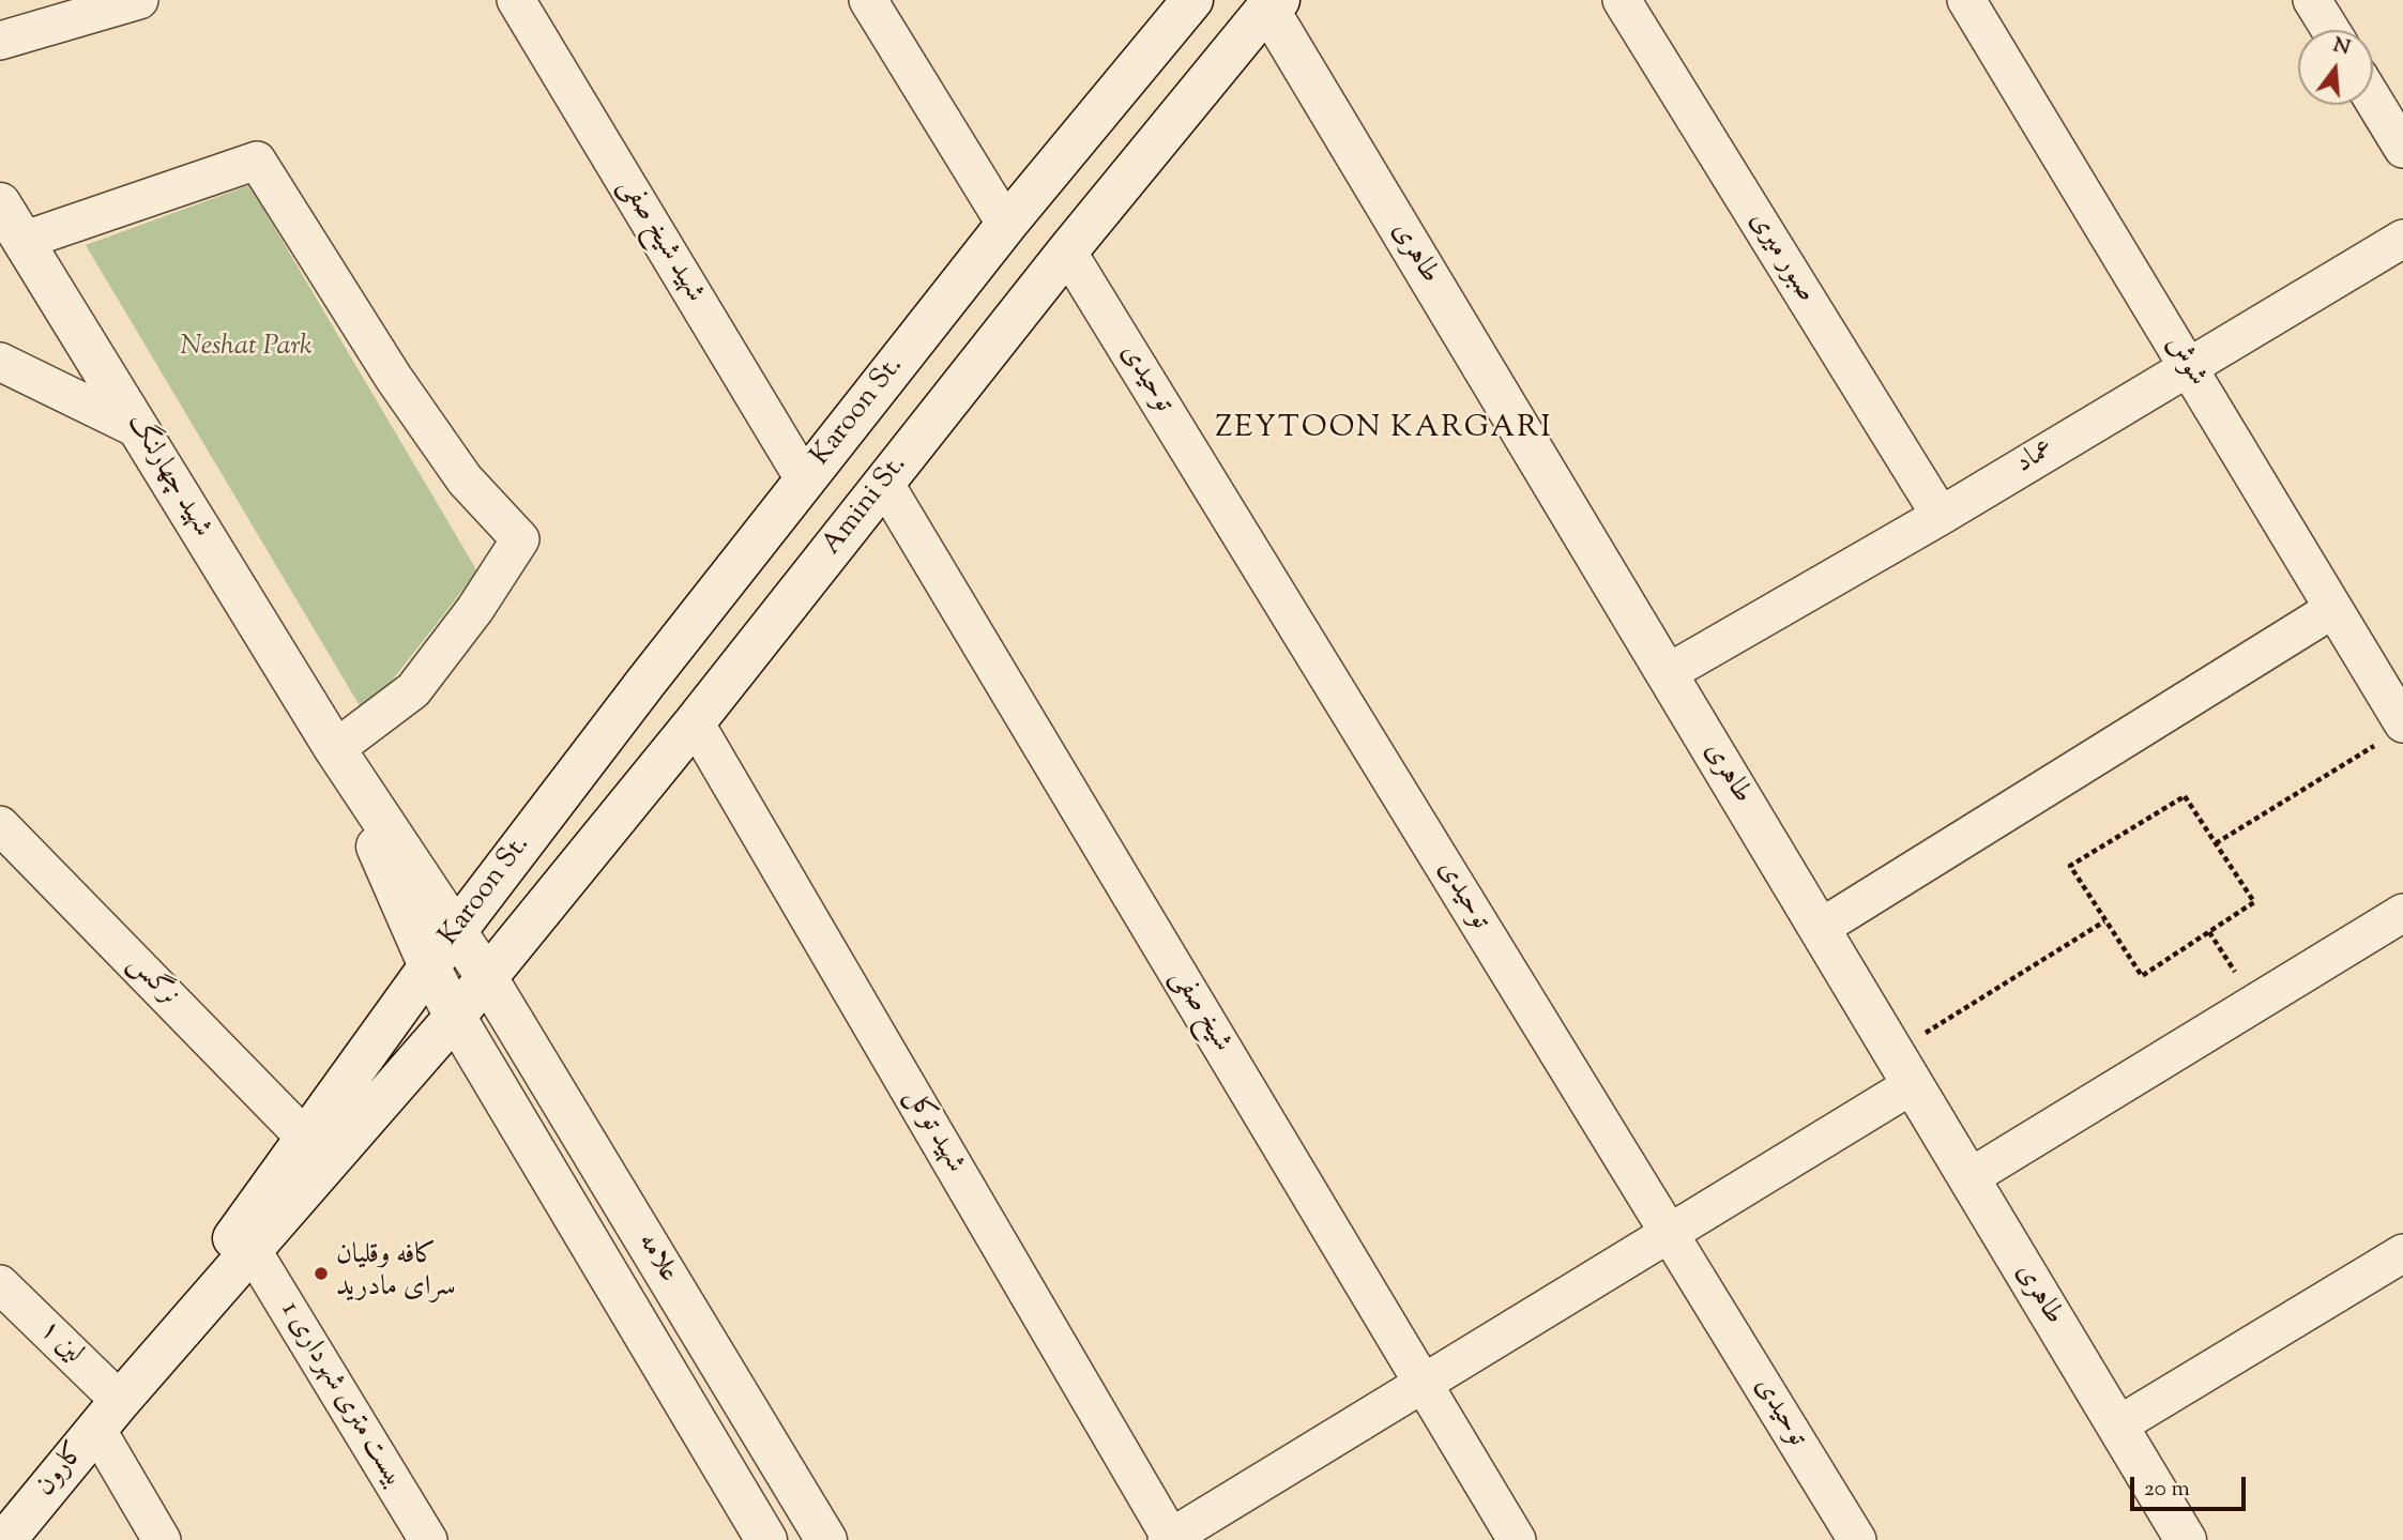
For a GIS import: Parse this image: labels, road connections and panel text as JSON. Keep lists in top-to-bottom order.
{
  "streets": {
    "street": [
      "شهید شیخ صفی",
      "طاهری",
      "صبور میری",
      "شوش",
      "توحیدی",
      "Karoon St.",
      "عماد",
      "شهید چهارلنگ",
      "Amini St.",
      "نرگس",
      "شیخ صفی",
      "شهید توکل",
      "علامه",
      "لین ۱",
      "بیست متری شهرداری 1",
      "کارون"
    ]
  },
  "crossings": [
    ["شهید شیخ صفی", "Karoon St."],
    ["طاهری", "عماد"],
    ["طاهری", "Amini St."],
    ["صبور میری", "عماد"],
    ["شوش", "عماد"],
    ["توحیدی", "Amini St."],
    ["Karoon St.", "Amini St."],
    ["Karoon St.", "نرگس"],
    ["Karoon St.", "علامه"],
    ["Karoon St.", "لین ۱"],
    ["Karoon St.", "بیست متری شهرداری 1"],
    ["Karoon St.", "کارون"],
    ["شهید چهارلنگ", "علامه"],
    ["Amini St.", "شیخ صفی"],
    ["Amini St.", "شهید توکل"],
    ["Amini St.", "علامه"],
    ["لین ۱", "کارون"]
  ],
  "districts": ["ZEYTOON KARGARI"],
  "parks": ["Neshat Park"],
  "places": ["کافه وقلیان سرای مادرید"],
  "scale_bar": "20 m",
  "north": "top"
}
